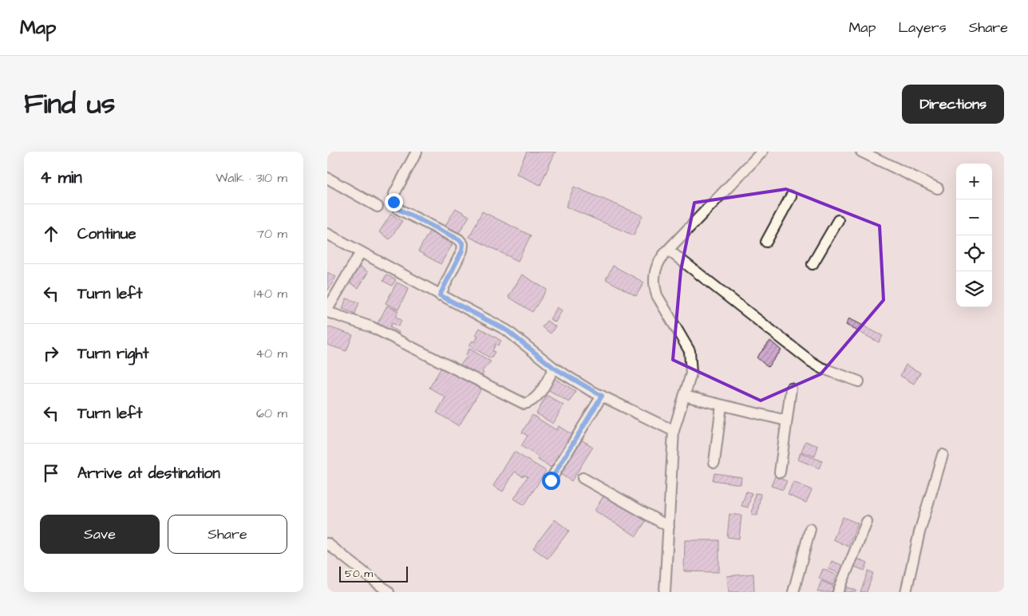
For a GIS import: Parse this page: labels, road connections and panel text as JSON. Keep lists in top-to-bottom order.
{
  "scale_bar": "50 m",
  "page": {
    "header": "Map",
    "nav": ["Map", "Layers", "Share"],
    "title": "Find us",
    "buttons": [
      "Directions",
      ["Save", "Share"]
    ],
    "heading": ["4 min", "Walk · 310 m"],
    "map_buttons": ["+", "−"],
    "list": [
      ["Continue", "70 m"],
      ["Turn left", "140 m"],
      ["Turn right", "40 m"],
      ["Turn left", "60 m"],
      "Arrive at destination"
    ],
    "scale": "50 m"
  }
}
